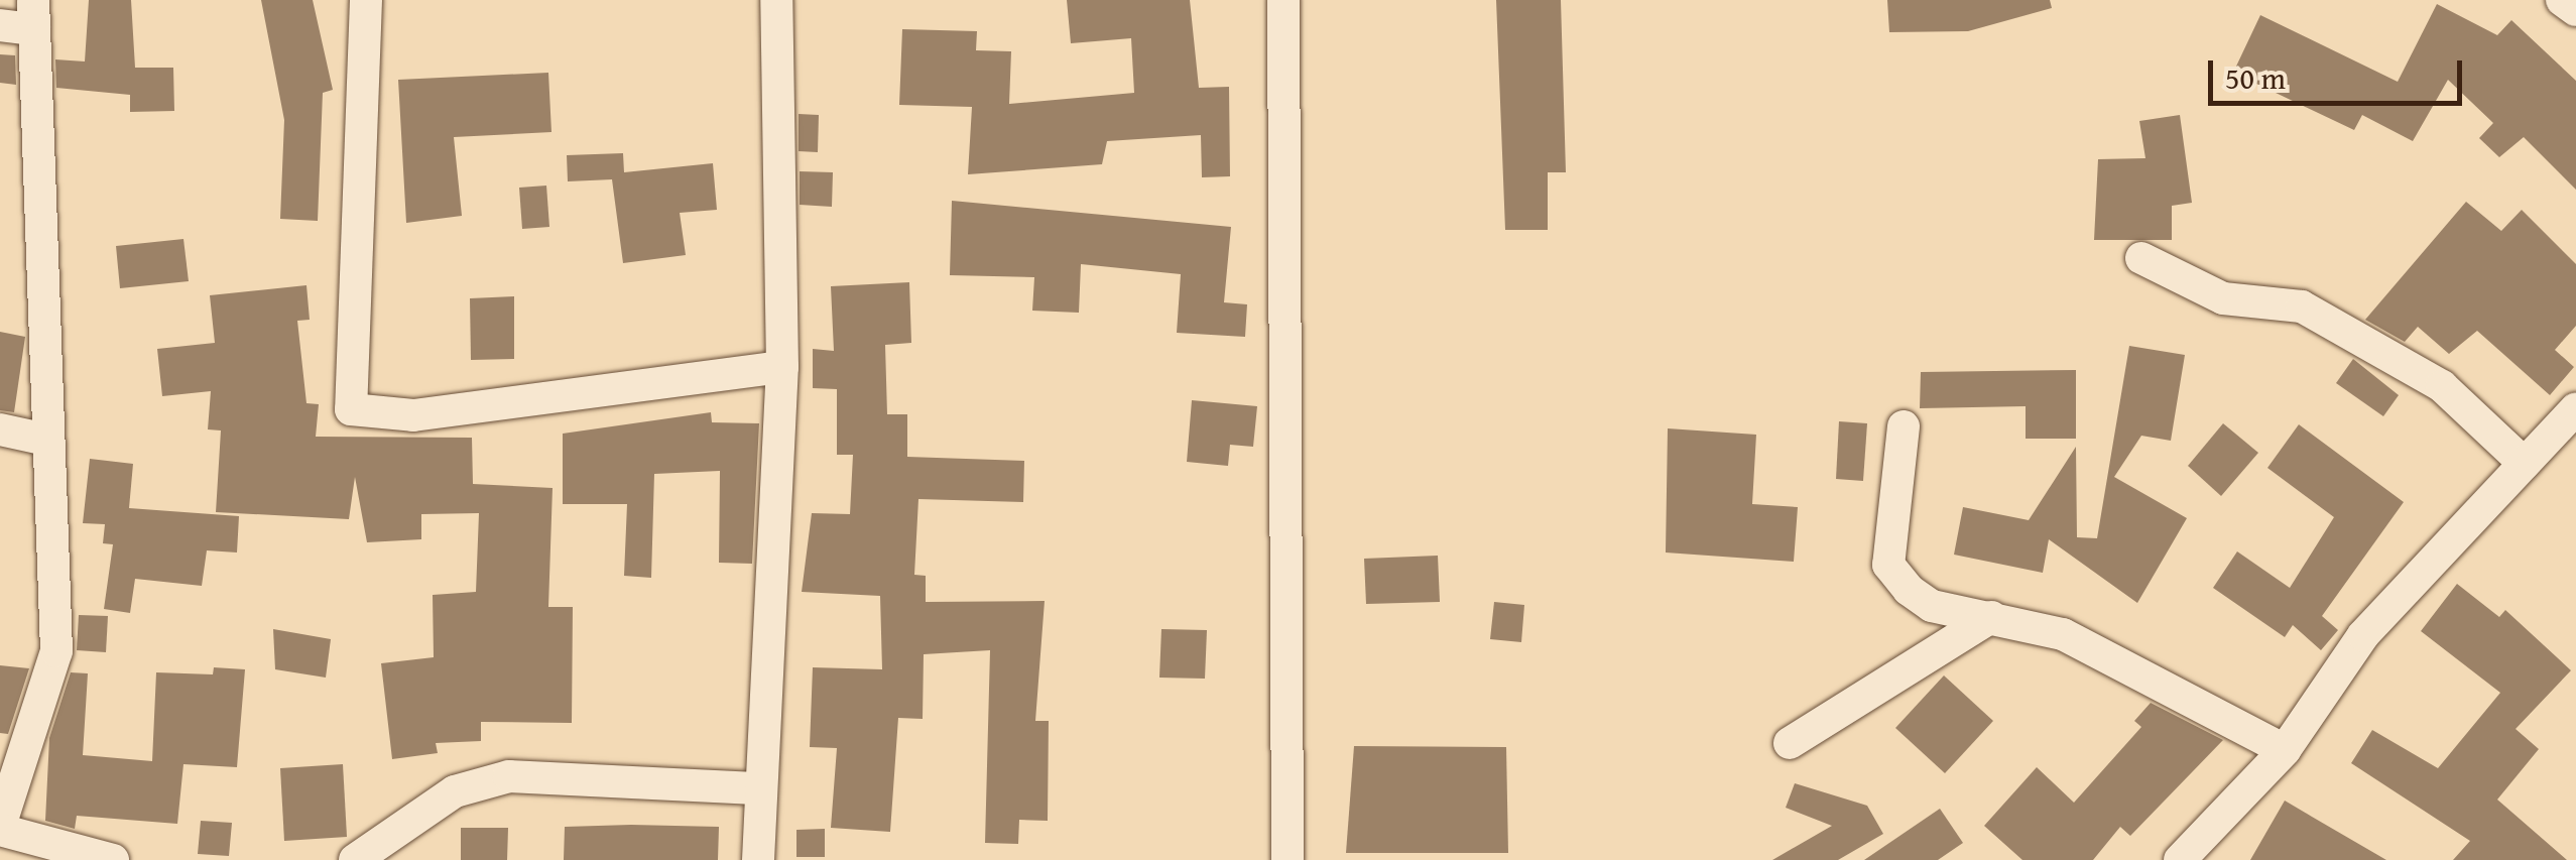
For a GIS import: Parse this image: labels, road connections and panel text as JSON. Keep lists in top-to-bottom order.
{
  "scale_bar": "50 m"
}
